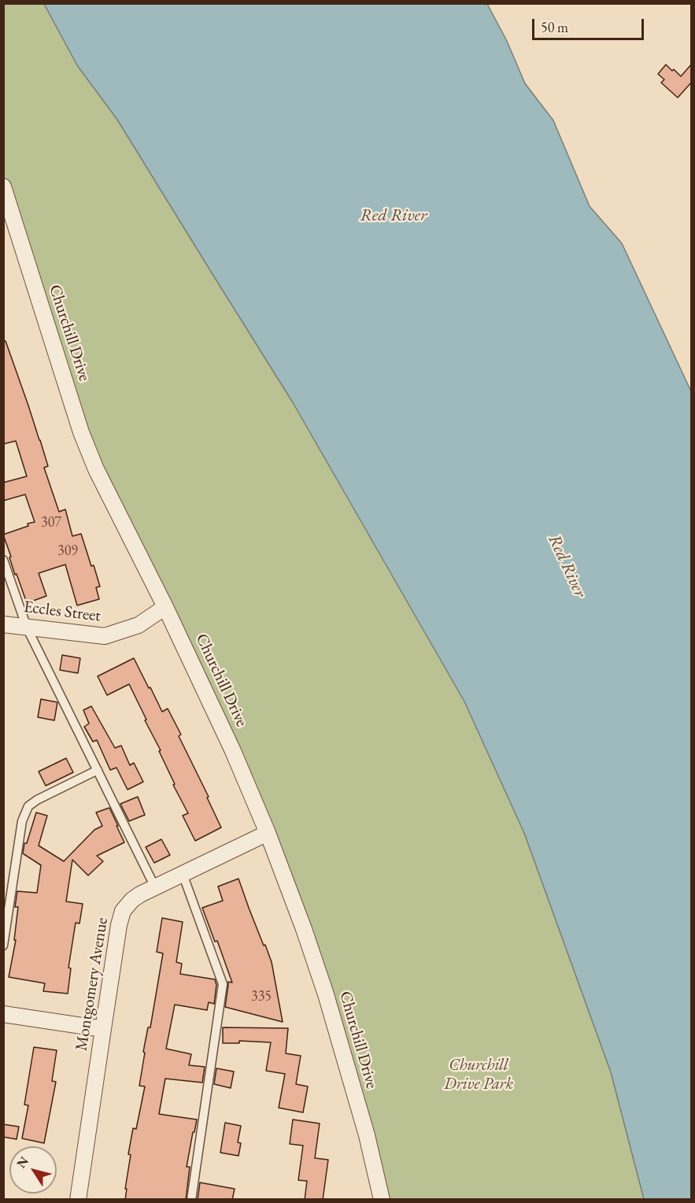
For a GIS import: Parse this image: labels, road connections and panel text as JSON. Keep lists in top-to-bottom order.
{
  "streets": {
    "street": ["Churchill Drive", "Eccles Street", "Montgomery Avenue"]
  },
  "crossings": [
    ["Churchill Drive", "Eccles Street"],
    ["Churchill Drive", "Montgomery Avenue"]
  ],
  "water": ["Red River"],
  "parks": ["Churchill Drive Park"],
  "house_numbers": ["307", "309", "335"],
  "scale_bar": "50 m",
  "north": "top left"
}
